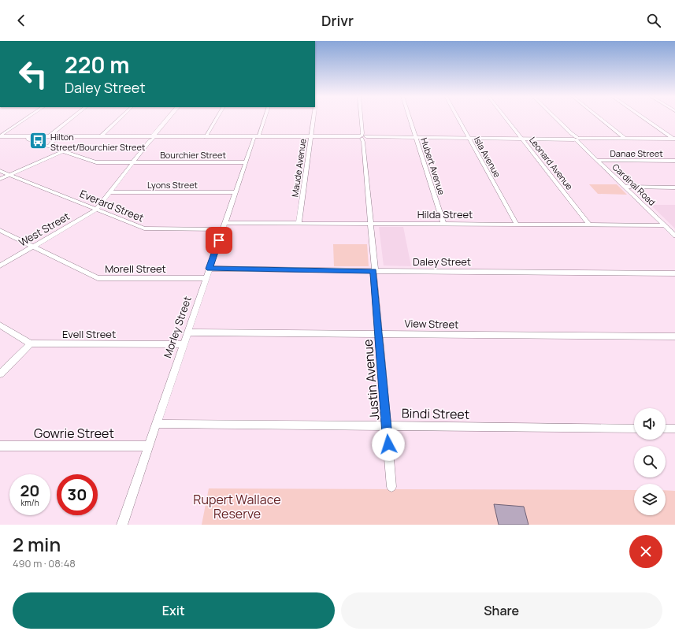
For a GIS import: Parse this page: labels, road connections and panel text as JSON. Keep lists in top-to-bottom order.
{
  "streets": {
    "street": [
      "Danae Street",
      "Bourchier Street",
      "Isla Avenue",
      "Leonard Avenue",
      "Hubert Avenue",
      "Maude Avenue",
      "Lyons Street",
      "Cardinal Road",
      "Everard Street",
      "Hilda Street",
      "West Street",
      "Daley Street",
      "Morell Street",
      "View Street",
      "Morley Street",
      "Evell Street",
      "Justin Avenue",
      "Bindi Street",
      "Gowrie Street"
    ]
  },
  "crossings": [
    ["Danae Street", "Cardinal Road"],
    ["Bourchier Street", "West Street"],
    ["Bourchier Street", "Morley Street"],
    ["Isla Avenue", "Hilda Street"],
    ["Leonard Avenue", "Hilda Street"],
    ["Hubert Avenue", "Hilda Street"],
    ["Maude Avenue", "Hilda Street"],
    ["Lyons Street", "West Street"],
    ["Lyons Street", "Morley Street"],
    ["Cardinal Road", "Hilda Street"],
    ["Everard Street", "West Street"],
    ["Everard Street", "Morley Street"],
    ["Hilda Street", "Morley Street"],
    ["Hilda Street", "Justin Avenue"],
    ["West Street", "Morell Street"],
    ["Daley Street", "Morley Street"],
    ["Daley Street", "Justin Avenue"],
    ["Morell Street", "Morley Street"],
    ["View Street", "Morley Street"],
    ["View Street", "Justin Avenue"],
    ["Morley Street", "Evell Street"],
    ["Morley Street", "Bindi Street"],
    ["Morley Street", "Gowrie Street"],
    ["Justin Avenue", "Bindi Street"]
  ],
  "parks": ["Rupert Wallace Reserve"],
  "places": {
    "bus stop": ["Hilton Street/Bourchier Street"]
  },
  "page": {
    "header": "Drivr",
    "turn": ["220 m", "Daley Street"],
    "speed": "20 km/h",
    "limit": "30",
    "heading": ["2 min", "490 m · 08:48"],
    "buttons": ["Exit", "Share"]
  }
}
